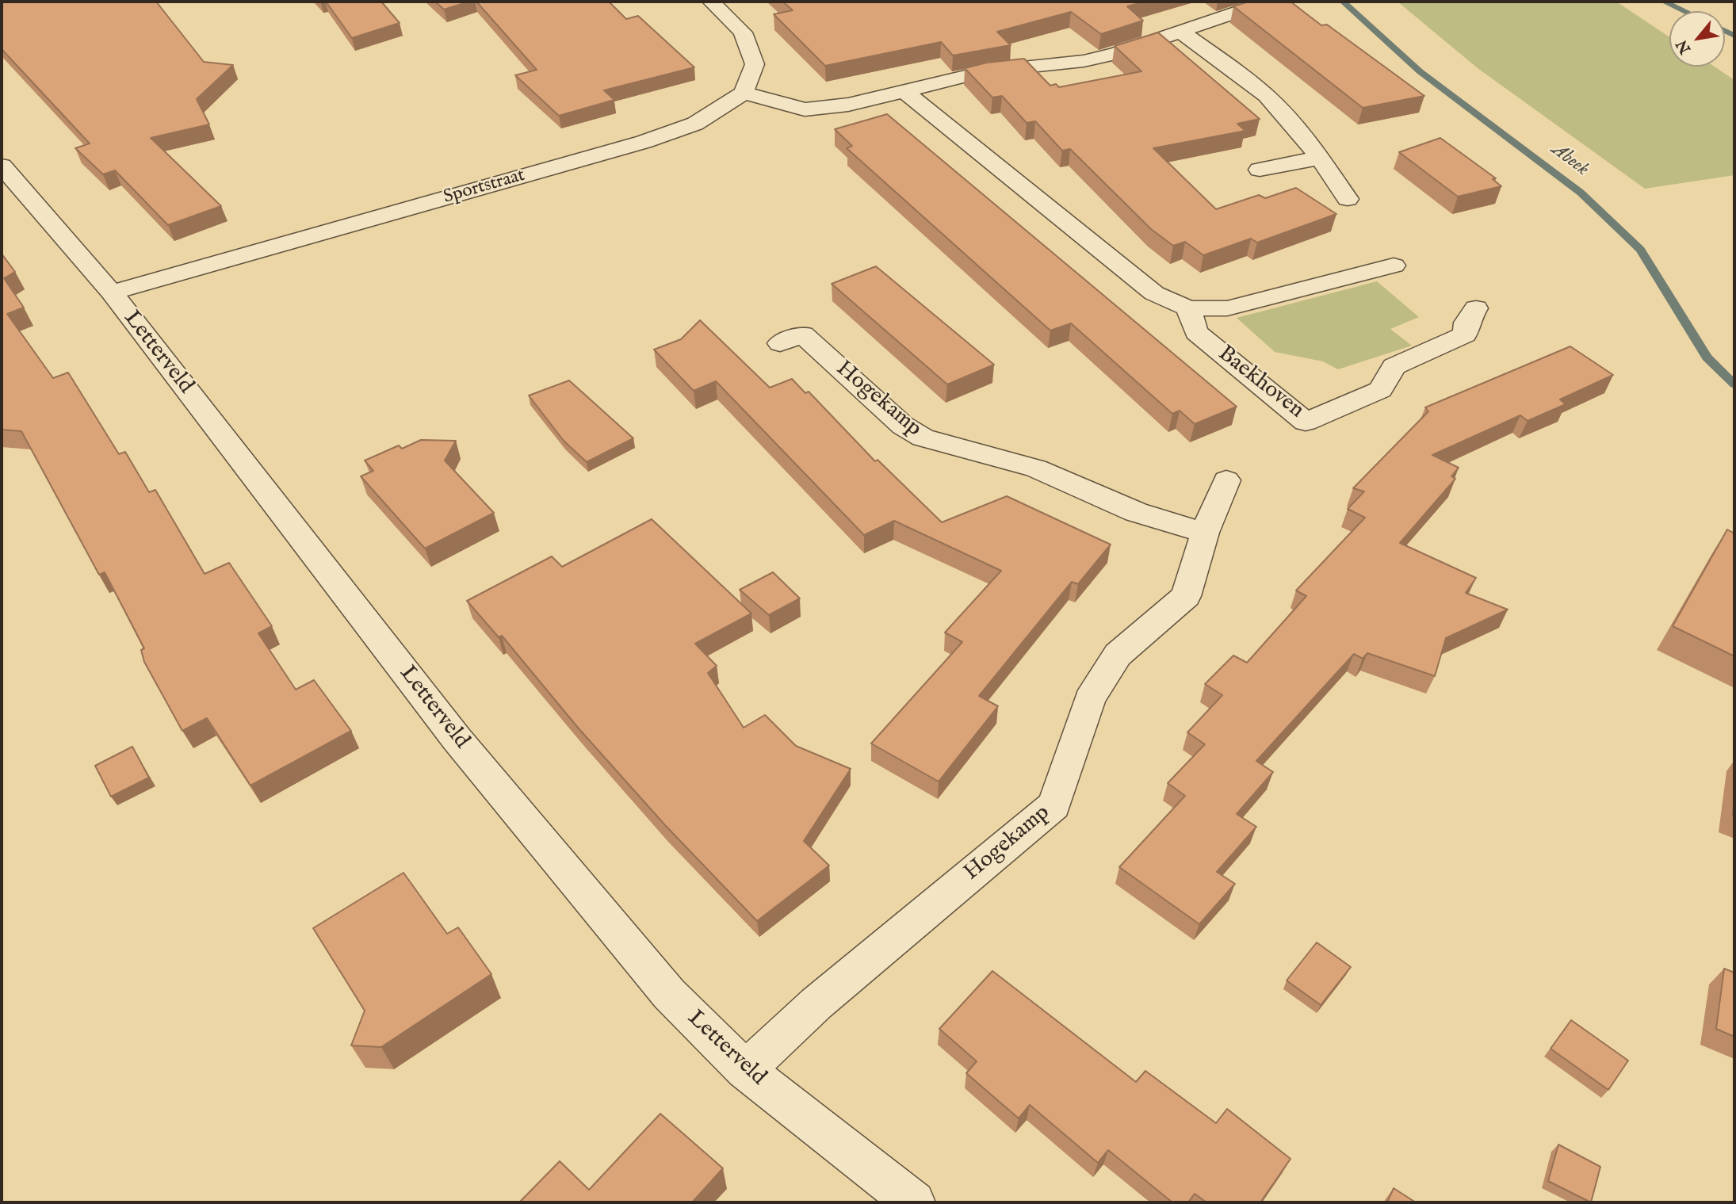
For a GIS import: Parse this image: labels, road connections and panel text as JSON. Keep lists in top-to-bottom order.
{
  "streets": {
    "street": [
      "Sportstraat",
      "Letterveld",
      "Baekhoven",
      "Hogekamp"
    ]
  },
  "crossings": [
    ["Sportstraat", "Letterveld"],
    ["Letterveld", "Hogekamp"]
  ],
  "water": ["Abeek"],
  "north": "bottom left"
}
